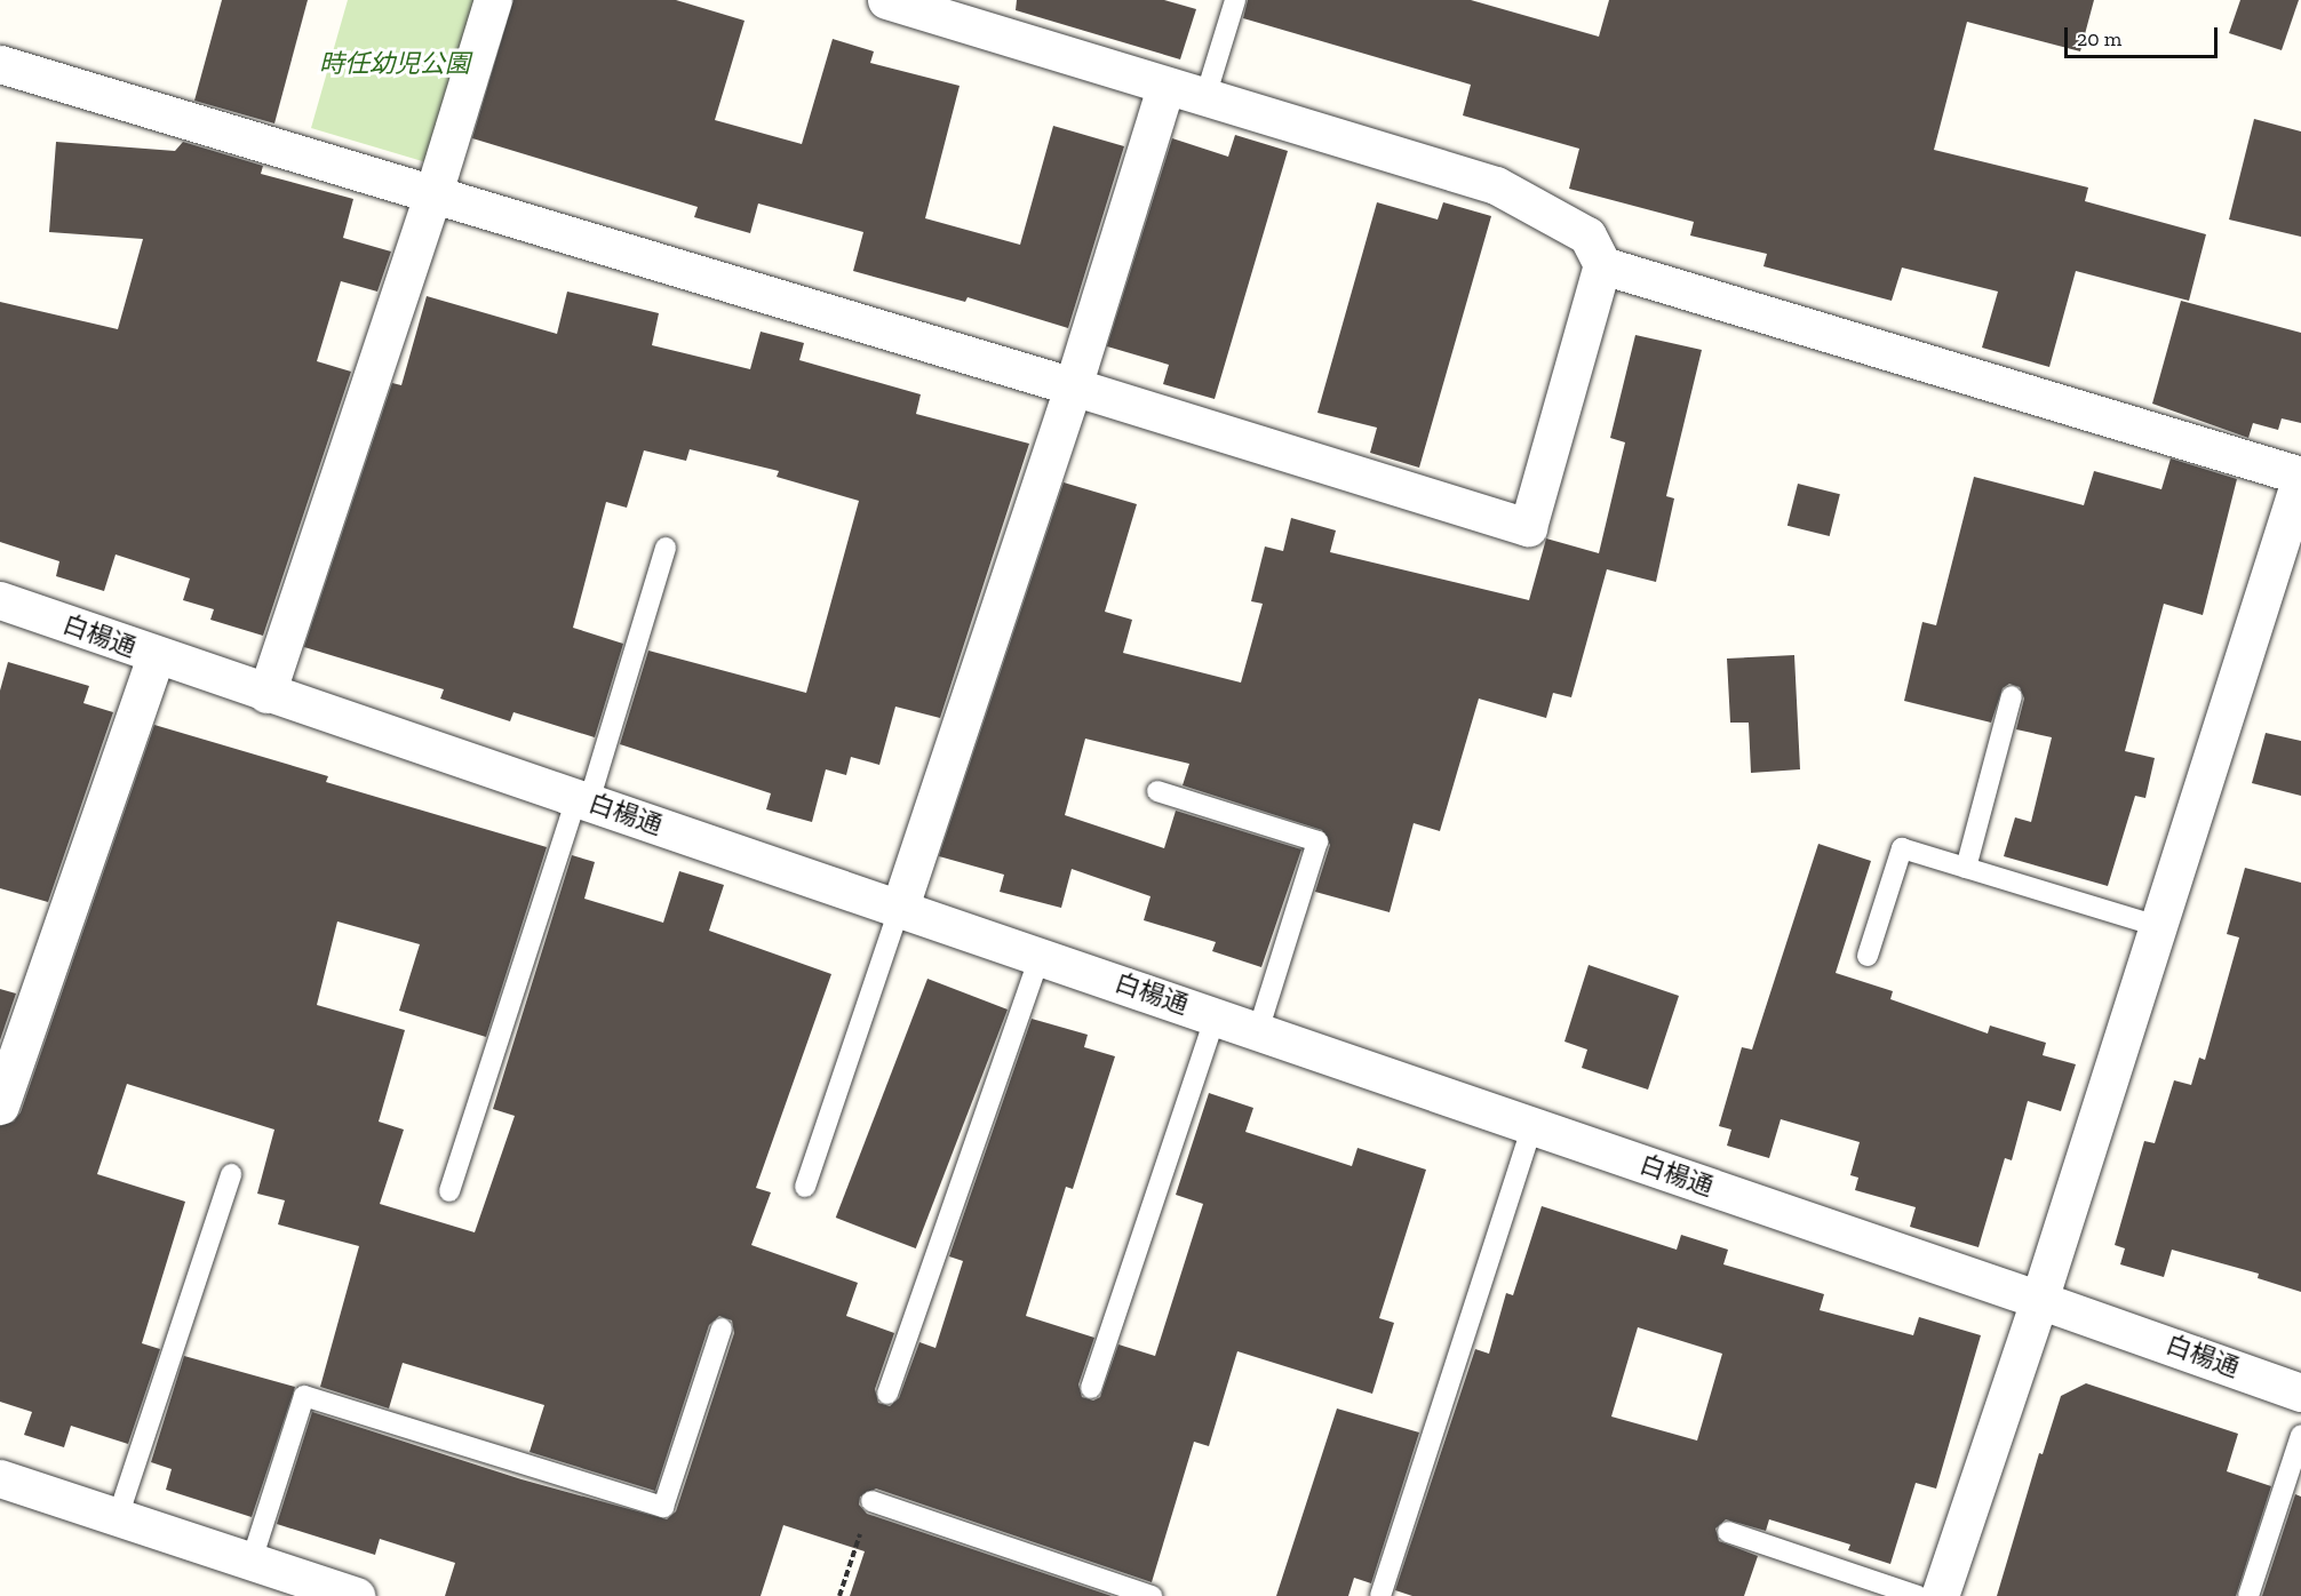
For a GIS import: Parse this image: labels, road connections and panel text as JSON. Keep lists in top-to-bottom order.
{
  "streets": {
    "street": ["白楊通"]
  },
  "parks": ["時任幼児公園"],
  "scale_bar": "20 m"
}
